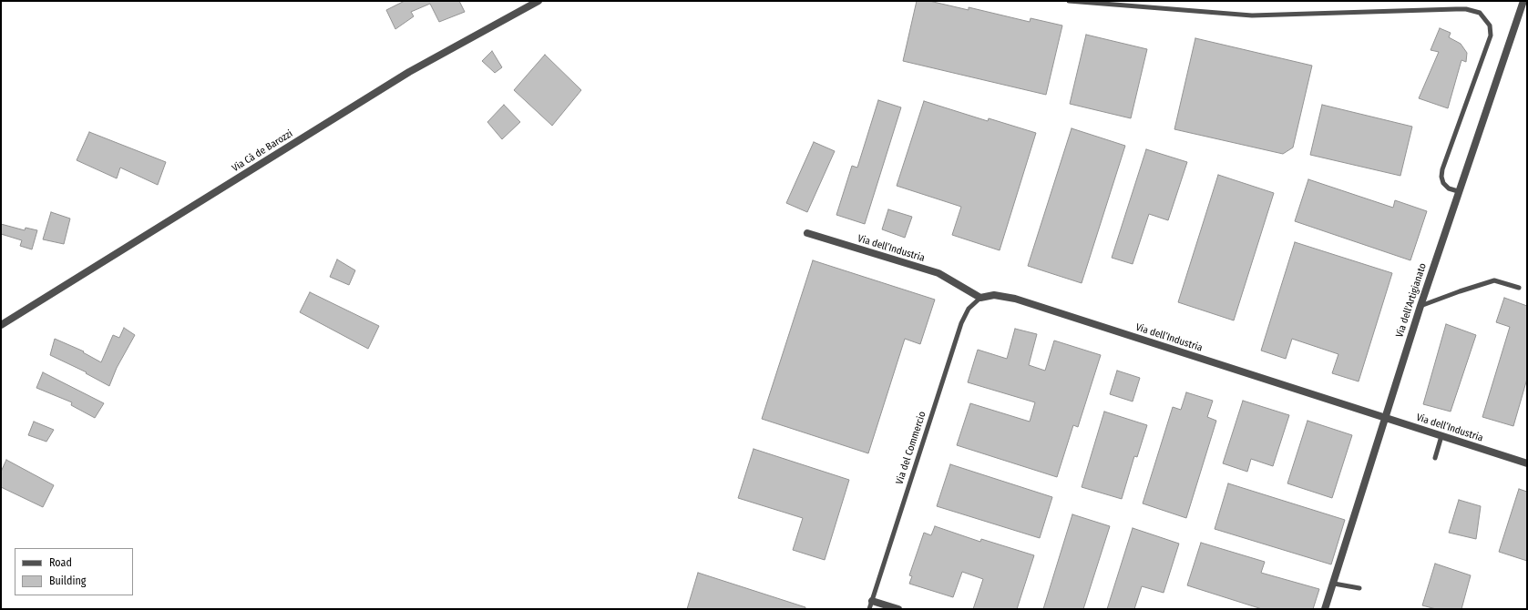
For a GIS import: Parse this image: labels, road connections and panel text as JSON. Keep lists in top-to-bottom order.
{
  "streets": {
    "street": ["Via Cà de Barozzi", "Via dell’Industria", "Via dell'Artigianato"],
    "lane": ["Via del Commercio"]
  },
  "crossings": [
    ["Via dell’Industria", "Via dell'Artigianato"],
    ["Via dell’Industria", "Via del Commercio"]
  ],
  "legend": ["Road", "Building"]
}
